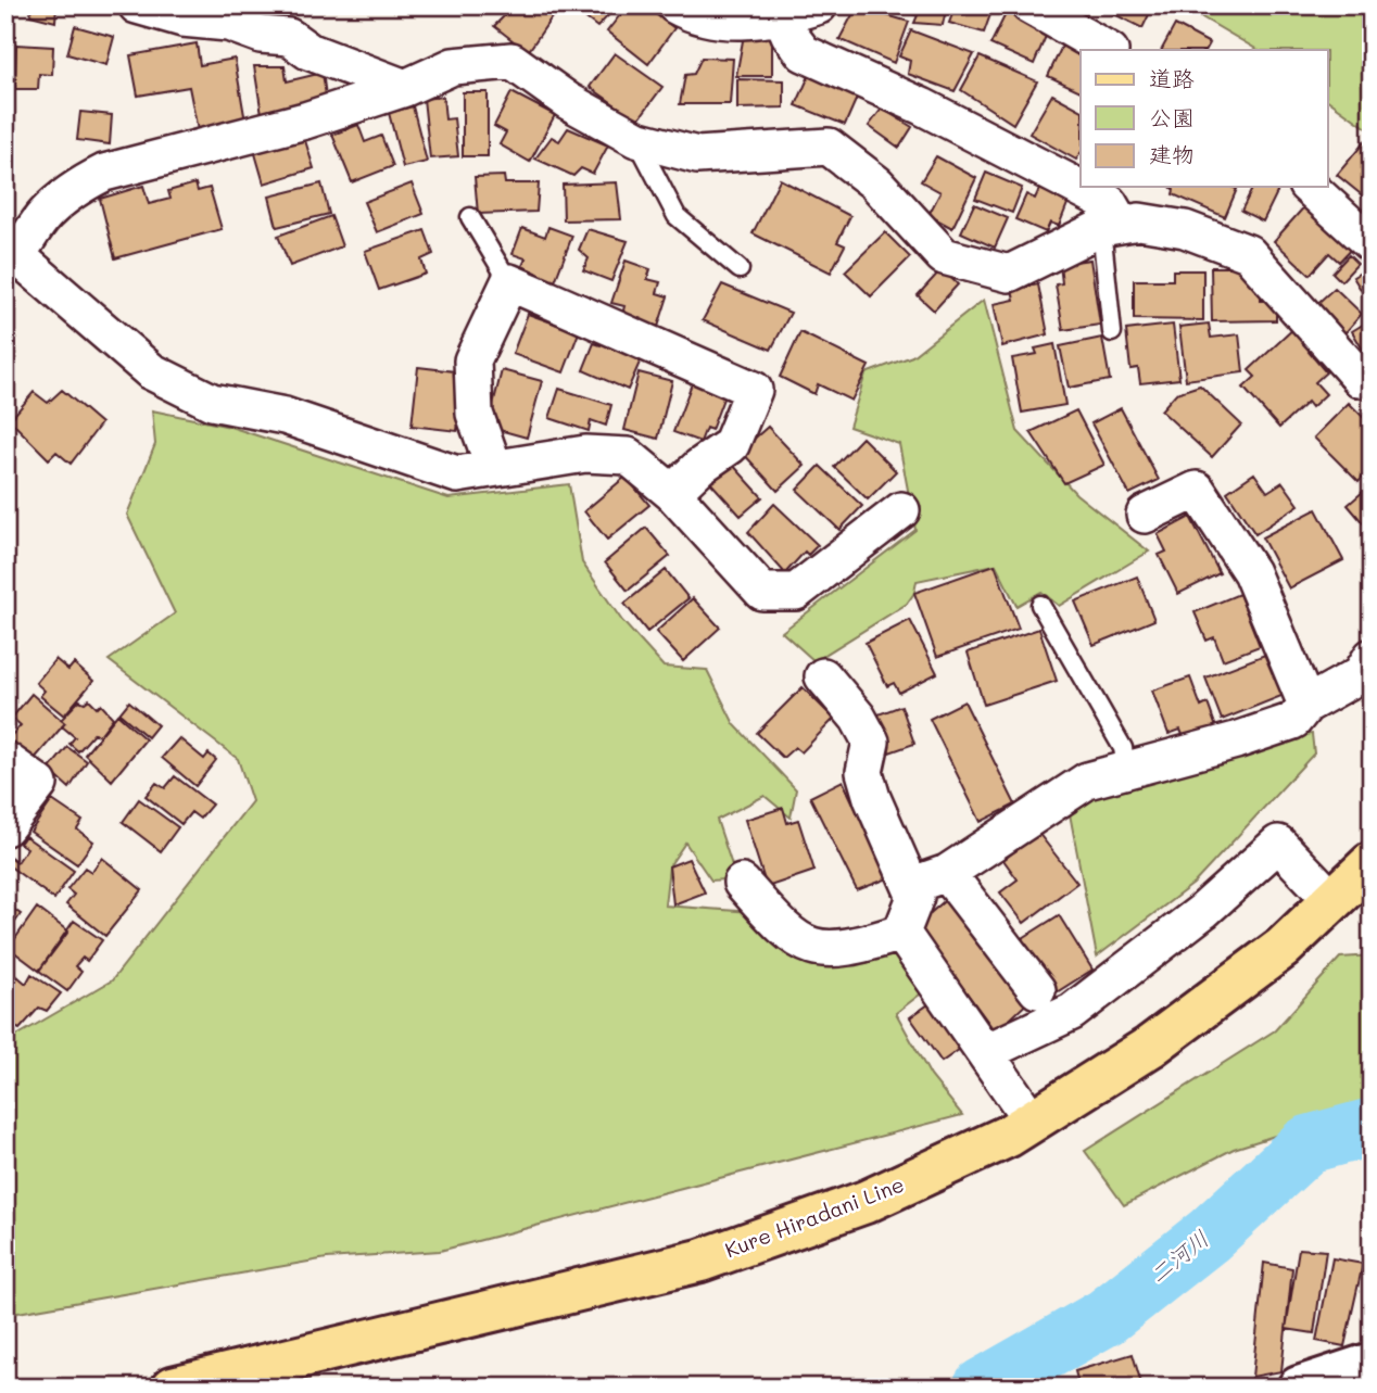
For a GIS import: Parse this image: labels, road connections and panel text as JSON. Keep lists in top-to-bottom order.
{
  "streets": {
    "main road": ["Kure Hiradani Line"]
  },
  "water": ["二河川"],
  "legend": ["道路", "公園", "建物"]
}
